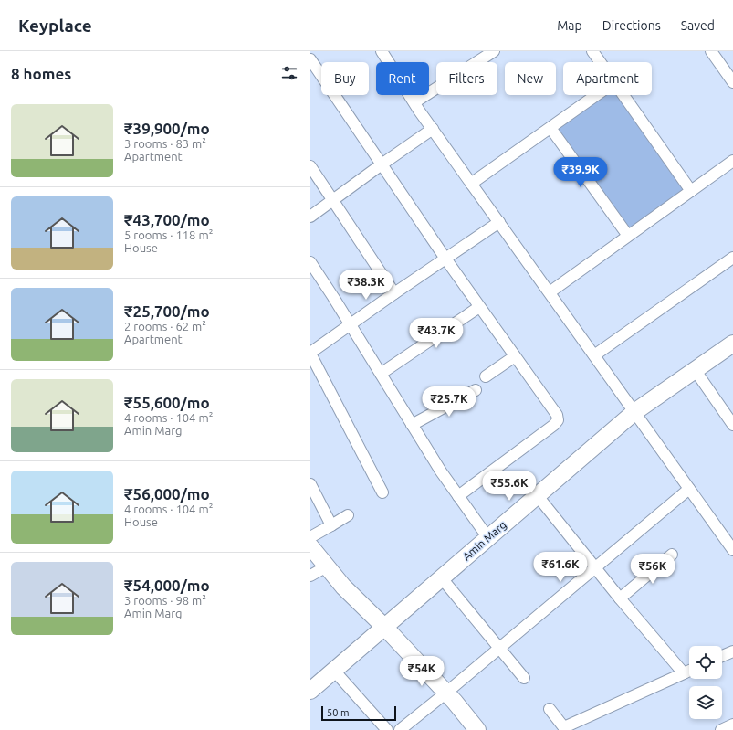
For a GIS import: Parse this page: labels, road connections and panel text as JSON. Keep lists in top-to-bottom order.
{
  "streets": {
    "main road": ["Amin Marg"]
  },
  "scale_bar": "50 m",
  "page": {
    "header": "Keyplace",
    "nav": ["Map", "Directions", "Saved"],
    "heading": "8 homes",
    "chip": [
      "Buy",
      "Rent",
      "Filters",
      "New",
      "Apartment"
    ],
    "list": [
      {
        "name": "₹39,900/mo",
        "note": "3 rooms · 83 m² · Apartment"
      },
      {
        "name": "₹43,700/mo",
        "note": "5 rooms · 118 m² · House"
      },
      {
        "name": "₹25,700/mo",
        "note": "2 rooms · 62 m² · Apartment"
      },
      {
        "name": "₹55,600/mo",
        "note": "4 rooms · 104 m² · Amin Marg"
      },
      {
        "name": "₹56,000/mo",
        "note": "4 rooms · 104 m² · House"
      },
      {
        "name": "₹54,000/mo",
        "note": "3 rooms · 98 m² · Amin Marg"
      }
    ],
    "price": [
      "₹39.9K",
      "₹38.3K",
      "₹43.7K",
      "₹25.7K",
      "₹55.6K",
      "₹61.6K",
      "₹56K",
      "₹54K"
    ],
    "scale": "50 m"
  }
}
